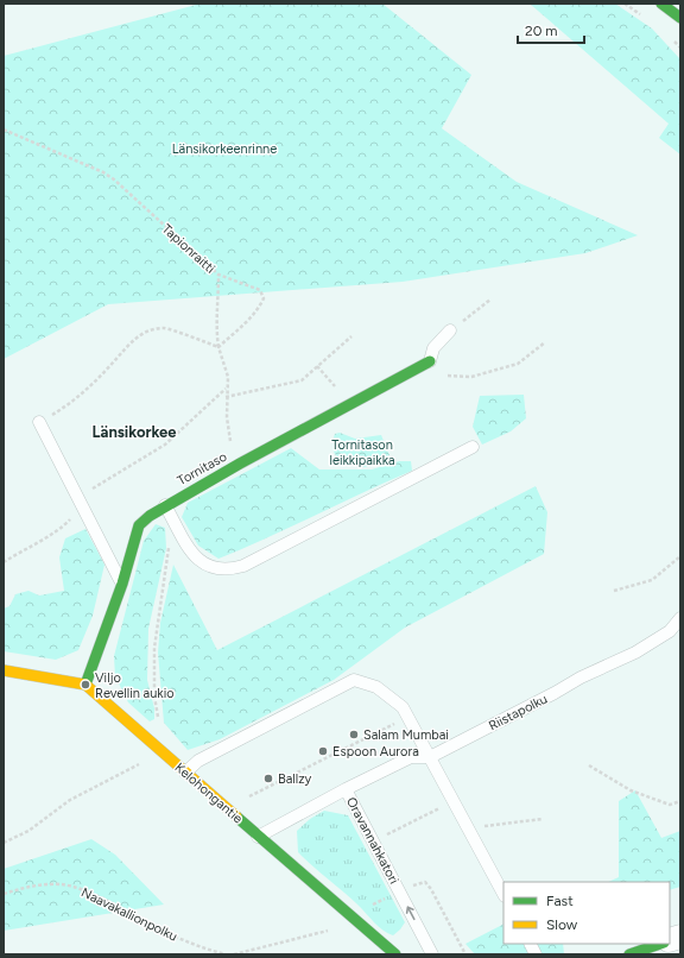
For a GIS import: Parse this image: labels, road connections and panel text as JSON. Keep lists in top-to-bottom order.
{
  "streets": {
    "street": ["Tornitaso", "Kelohongantie"],
    "lane": ["Riistapolku", "Oravannahkatori"],
    "path": ["Tapionraitti", "Naavakallionpolku"]
  },
  "crossings": [
    ["Tornitaso", "Kelohongantie"],
    ["Riistapolku", "Oravannahkatori"],
    ["Kelohongantie", "Oravannahkatori"]
  ],
  "districts": ["Länsikorkee"],
  "parks": ["Länsikorkeenrinne", "Tornitason leikkipaikka"],
  "places": [
    "Viljo Revellin aukio",
    "Salam Mumbai",
    "Espoon Aurora",
    "Ballzy"
  ],
  "legend": ["Fast", "Slow"],
  "scale_bar": "20 m"
}
